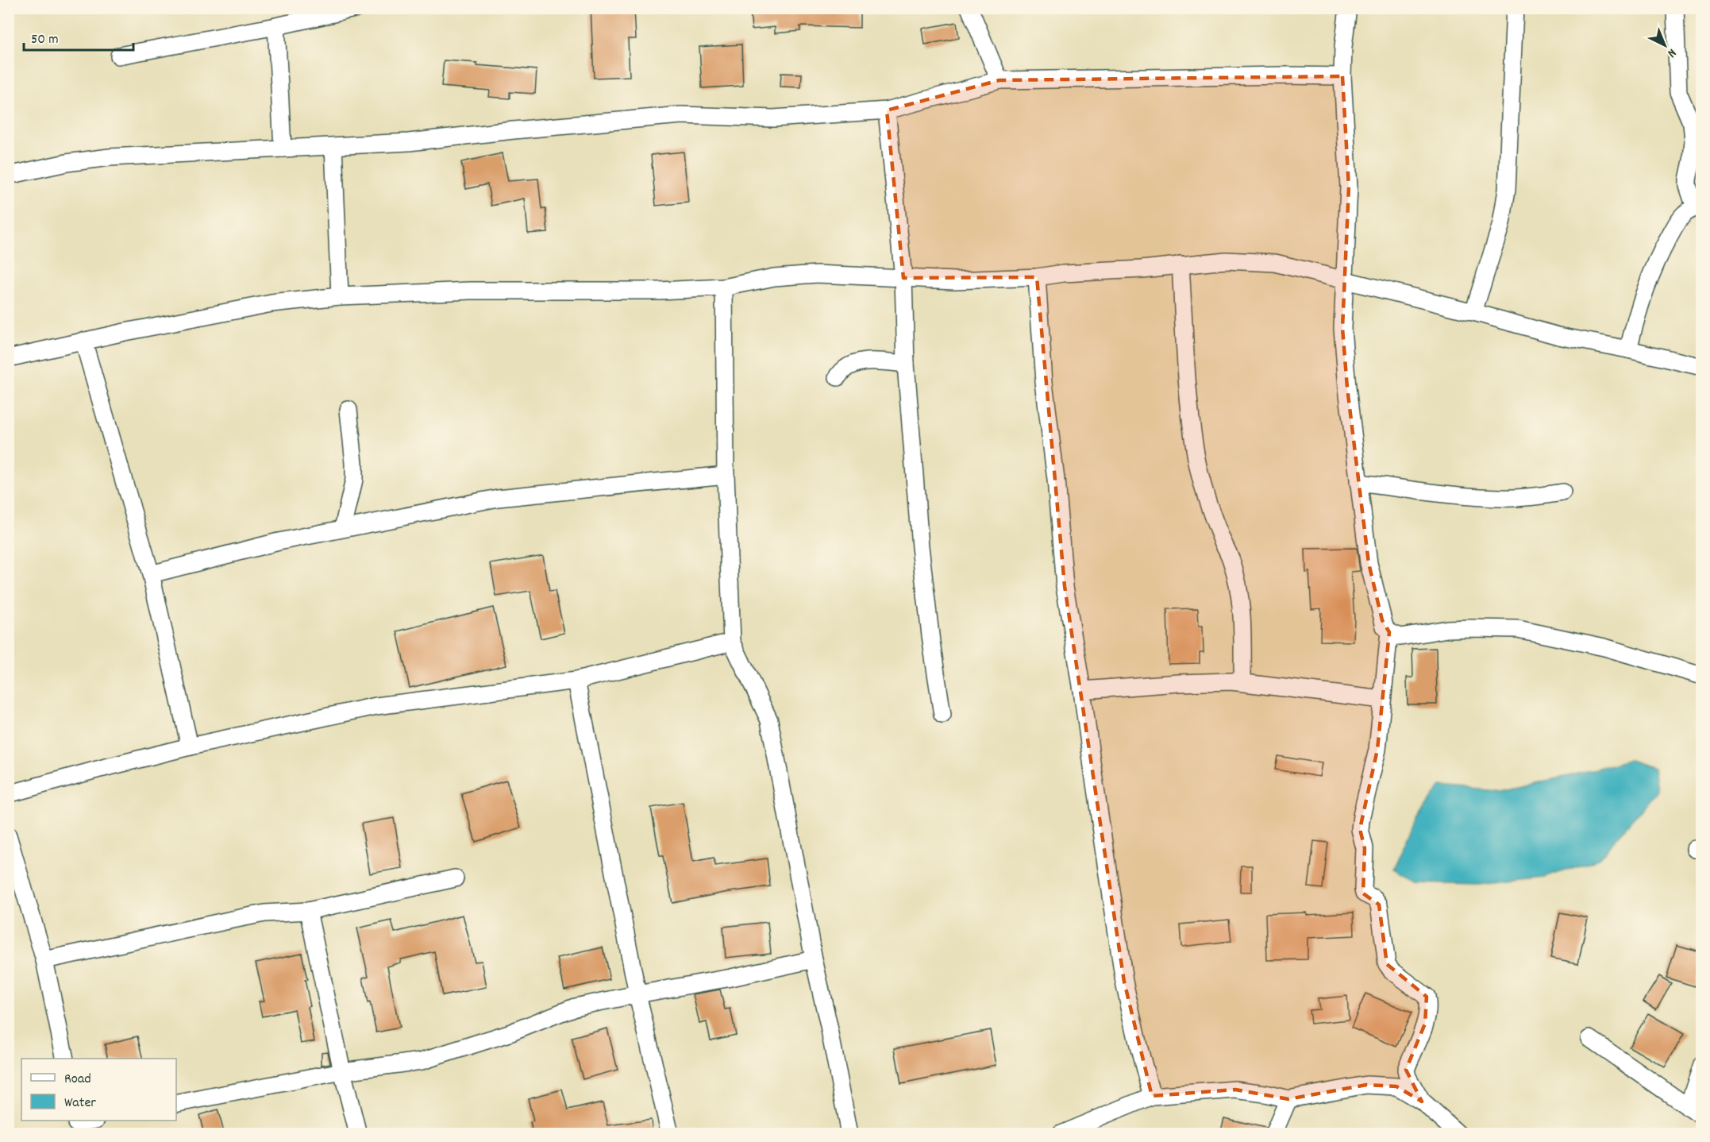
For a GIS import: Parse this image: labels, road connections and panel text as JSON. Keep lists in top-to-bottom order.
{
  "legend": ["Road", "Water"],
  "scale_bar": "50 m",
  "north": "bottom right"
}
